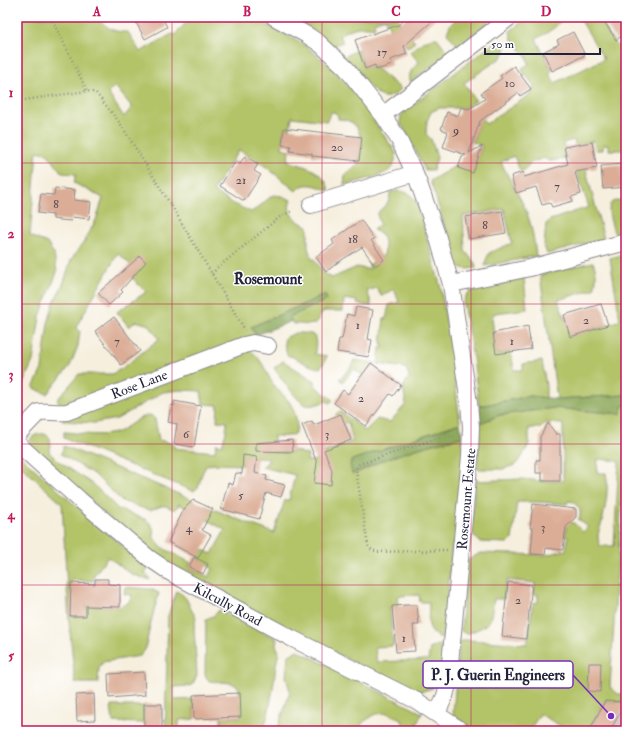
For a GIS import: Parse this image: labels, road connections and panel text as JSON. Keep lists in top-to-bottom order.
{
  "streets": {
    "street": ["Rose Lane", "Rosemount Estate", "Kilcully Road"]
  },
  "crossings": [
    ["Rosemount Estate", "Kilcully Road"]
  ],
  "districts": ["Rosemount"],
  "places": ["P. J. Guerin Engineers"],
  "house_numbers": [
    "17",
    "10",
    "9",
    "20",
    "21",
    "7",
    "8",
    "8",
    "18",
    "2",
    "1",
    "7",
    "1",
    "2",
    "6",
    "3",
    "5",
    "3",
    "4",
    "2",
    "1"
  ],
  "scale_bar": "50 m",
  "grid": {
    "columns": [
      "A",
      "B",
      "C",
      "D"
    ],
    "rows": [
      "1",
      "2",
      "3",
      "4",
      "5"
    ]
  }
}
